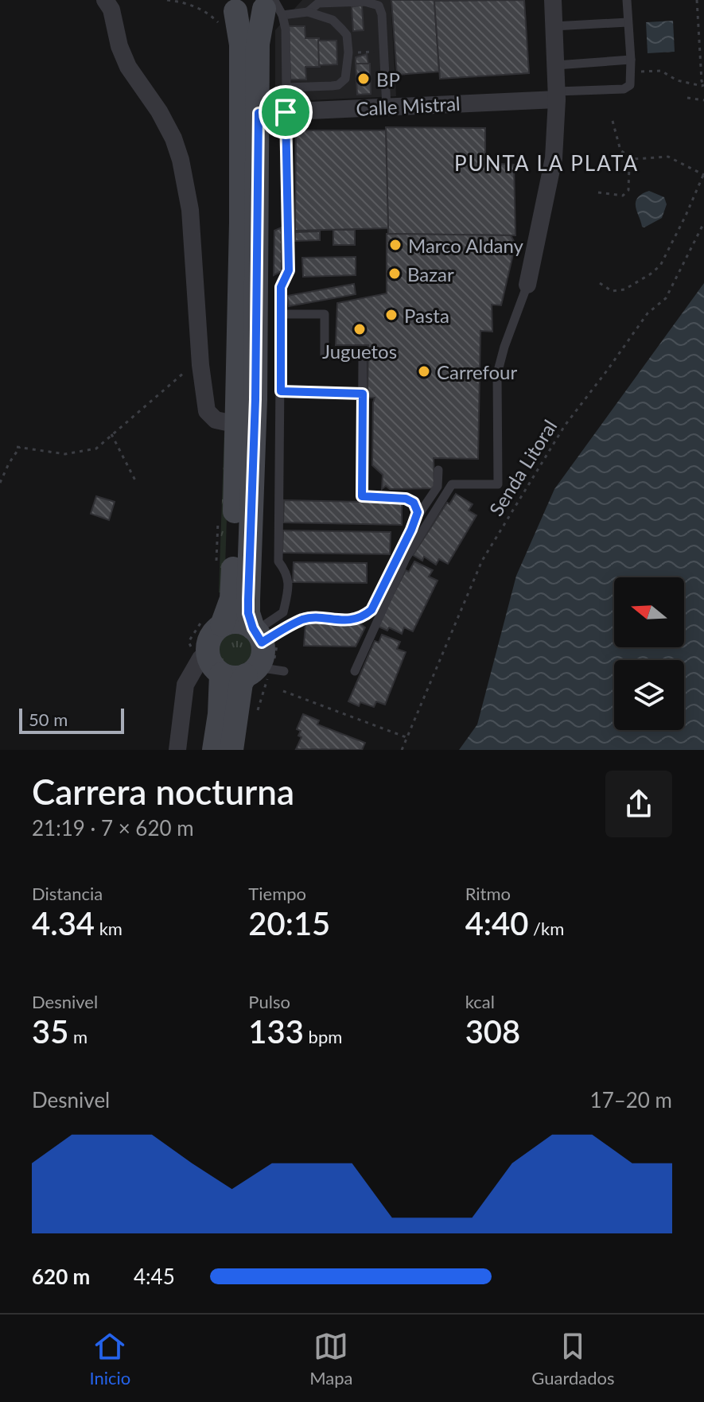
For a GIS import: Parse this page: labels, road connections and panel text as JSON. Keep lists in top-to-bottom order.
{
  "streets": {
    "street": ["Calle Mistral"],
    "path": ["Senda Litoral"]
  },
  "districts": ["PUNTA LA PLATA"],
  "places": [
    "BP",
    "Marco Aldany",
    "Bazar",
    "Pasta",
    "Juguetos",
    "Carrefour"
  ],
  "scale_bar": "50 m",
  "north": "left",
  "page": {
    "scale": "50 m",
    "heading": ["Carrera nocturna", "21:19 · 7 × 620 m"],
    "stats": [
      ["Distancia", "4.34 km"],
      ["Tiempo", "20:15"],
      ["Ritmo", "4:40 /km"],
      ["Desnivel", "35 m"],
      ["Pulso", "133 bpm"],
      ["kcal", "308"]
    ],
    "chart": ["Desnivel", "17–20 m"],
    "list": [
      {
        "name": "620 m",
        "note": "4:45"
      }
    ],
    "tabs": ["Inicio", "Mapa", "Guardados"]
  }
}
